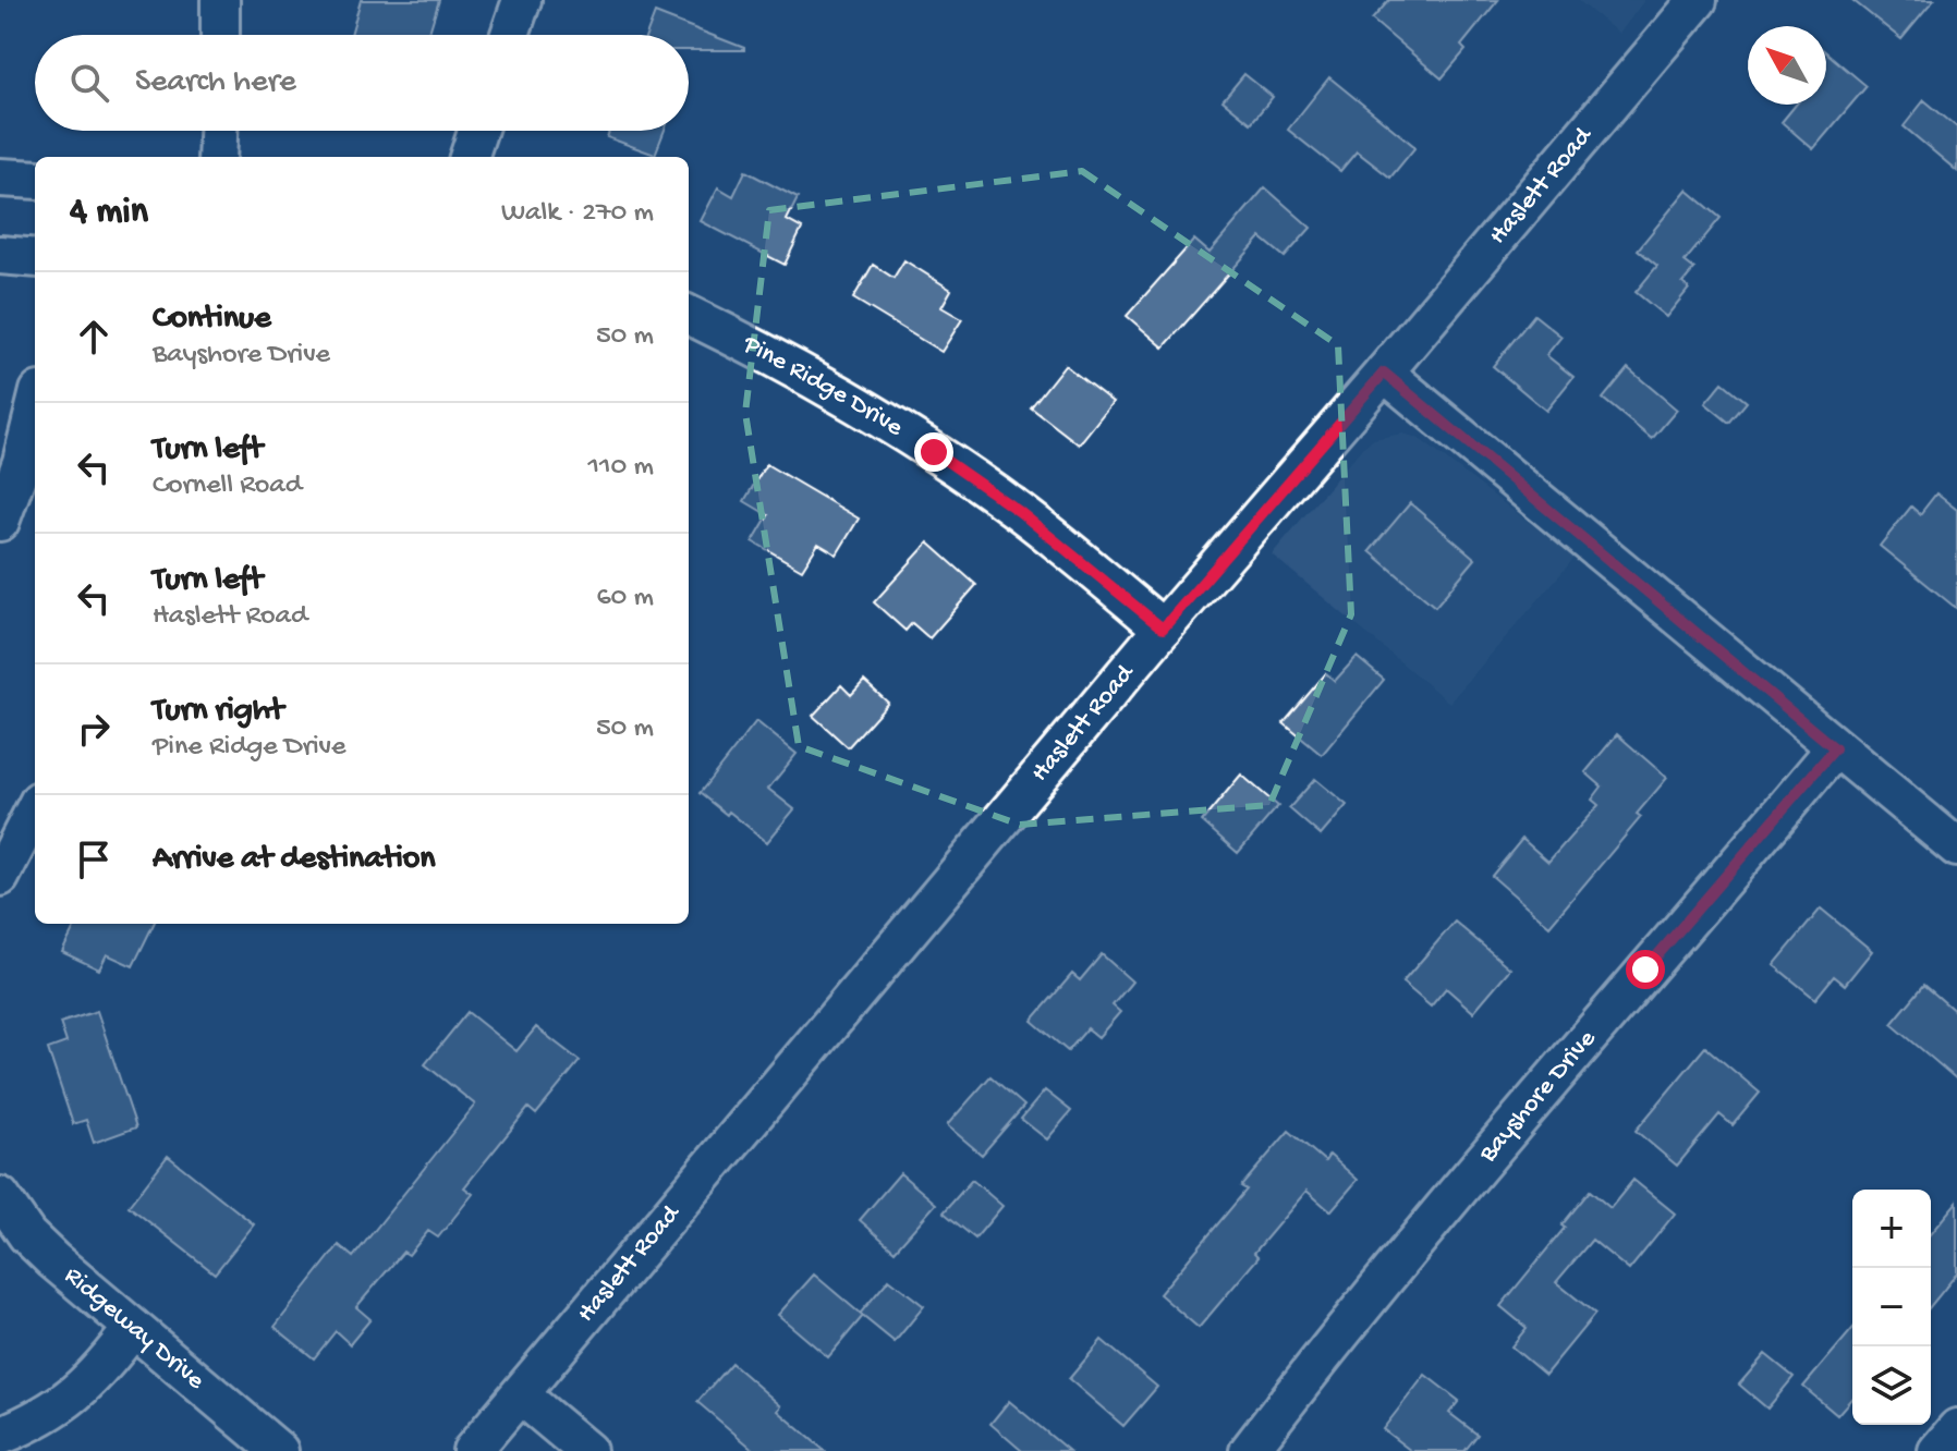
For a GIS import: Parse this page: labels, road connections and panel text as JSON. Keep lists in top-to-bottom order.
{
  "streets": {
    "street": [
      "Haslett Road",
      "Pine Ridge Drive",
      "Bayshore Drive",
      "Ridgeway Drive"
    ]
  },
  "crossings": [
    ["Haslett Road", "Pine Ridge Drive"]
  ],
  "north": "top left",
  "page": {
    "search": "Search here",
    "heading": ["4 min", "Walk · 270 m"],
    "list": [
      ["Continue", "Bayshore Drive", "50 m"],
      ["Turn left", "Cornell Road", "110 m"],
      ["Turn left", "Haslett Road", "60 m"],
      ["Turn right", "Pine Ridge Drive", "50 m"],
      "Arrive at destination"
    ],
    "map_buttons": ["+", "−"]
  }
}
